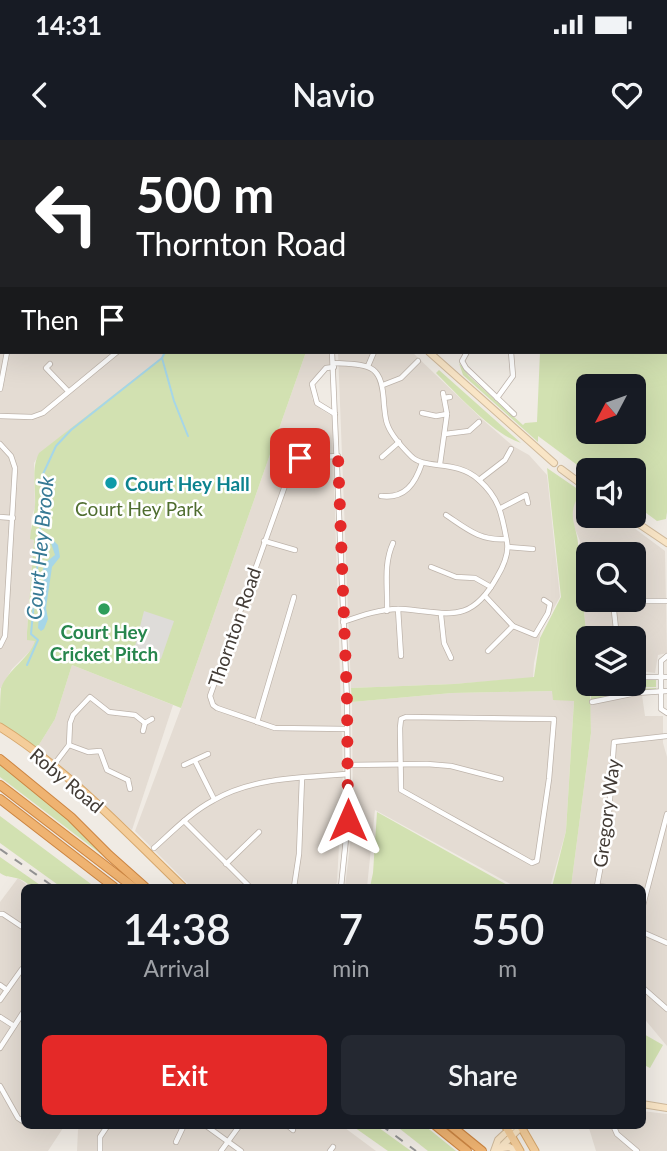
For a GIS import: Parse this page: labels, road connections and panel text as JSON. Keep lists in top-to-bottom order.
{
  "streets": {
    "main road": ["Roby Road"],
    "street": ["Thornton Road", "Gregory Way"]
  },
  "water": ["Court Hey Brook"],
  "parks": ["Court Hey Park"],
  "places": ["Court Hey Hall", "Court Hey Cricket Pitch"],
  "north": "bottom left",
  "page": {
    "status": "14:31",
    "header": "Navio",
    "turn": ["500 m", "Thornton Road"],
    "then": "Then",
    "eta": [
      "14:38",
      "Arrival",
      "7",
      "min",
      "550",
      "m"
    ],
    "buttons": ["Exit", "Share"]
  }
}
